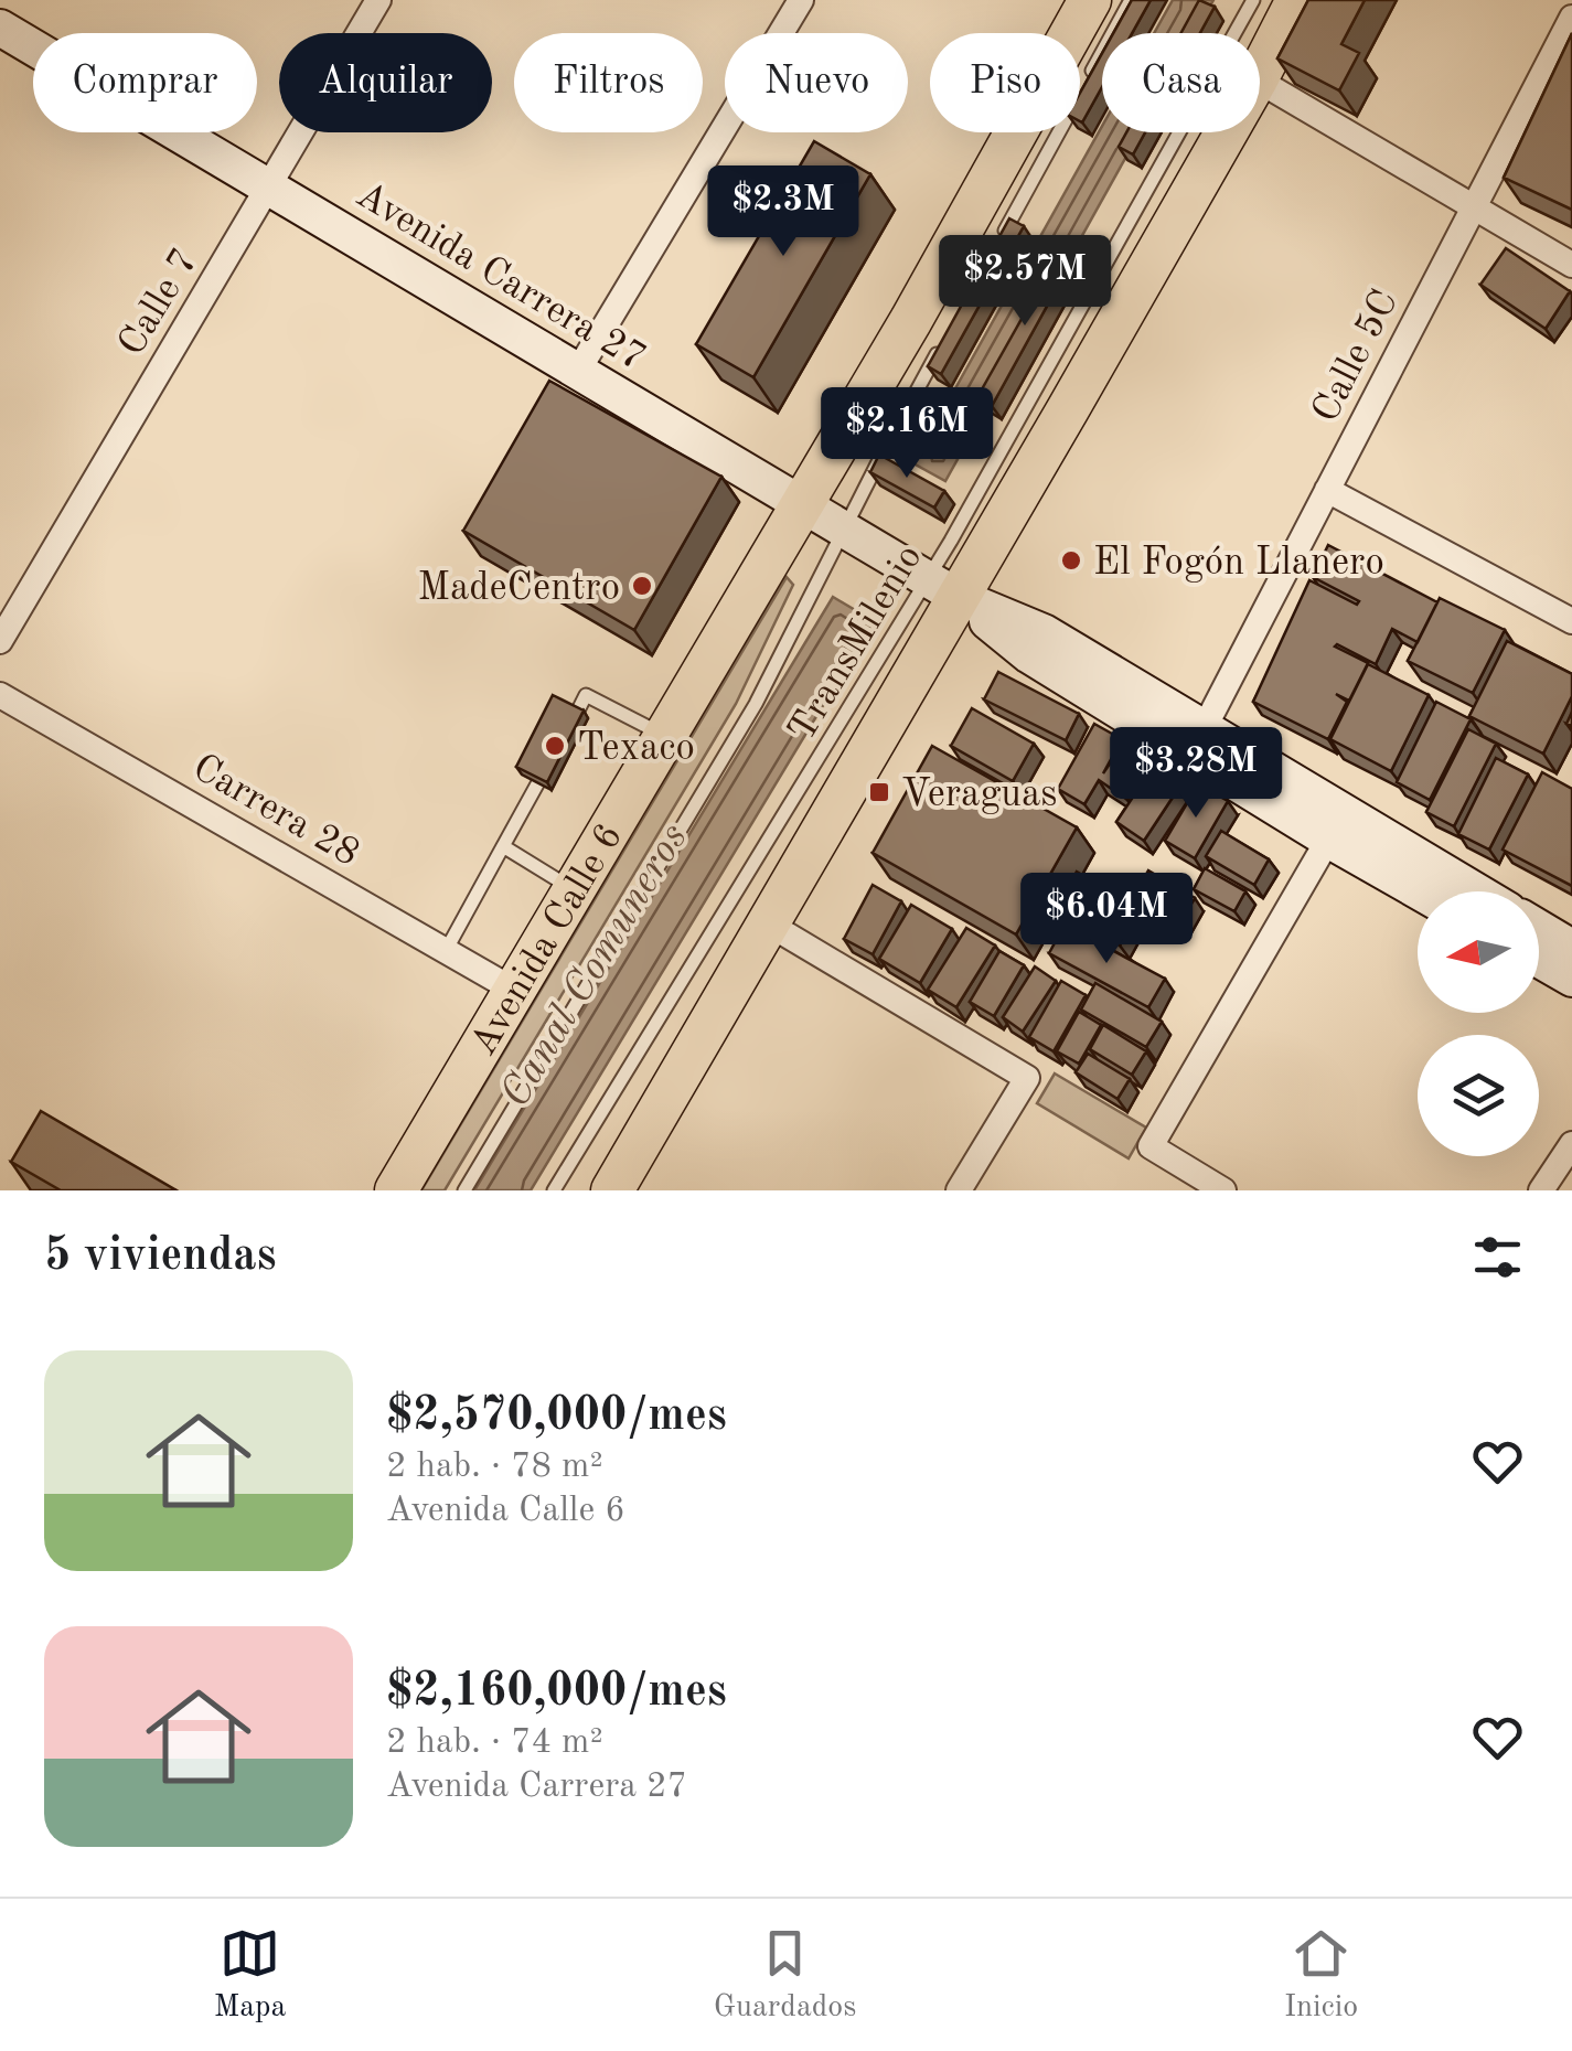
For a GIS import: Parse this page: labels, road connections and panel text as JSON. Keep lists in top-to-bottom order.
{
  "streets": {
    "main road": ["Avenida Carrera 27", "Avenida Calle 6"],
    "street": ["Calle 7", "Calle 5C", "Carrera 28"],
    "lane": ["TransMilenio"]
  },
  "crossings": [
    ["Avenida Carrera 27", "Calle 7"],
    ["Avenida Carrera 27", "Calle 5C"],
    ["Avenida Carrera 27", "TransMilenio"],
    ["Avenida Carrera 27", "Avenida Calle 6"],
    ["Carrera 28", "Avenida Calle 6"]
  ],
  "water": ["Canal Comuneros"],
  "places": {
    "other": ["El Fogón Llanero", "MadeCentro", "Texaco"],
    "transit": ["Veraguas"]
  },
  "north": "left",
  "page": {
    "chip": [
      "Comprar",
      "Alquilar",
      "Filtros",
      "Nuevo",
      "Piso",
      "Casa"
    ],
    "price": [
      "$2.3M",
      "$2.57M",
      "$2.16M",
      "$3.28M",
      "$6.04M"
    ],
    "heading": "5 viviendas",
    "list": [
      {
        "name": "$2,570,000/mes",
        "note": "2 hab. · 78 m² · Avenida Calle 6"
      },
      {
        "name": "$2,160,000/mes",
        "note": "2 hab. · 74 m² · Avenida Carrera 27"
      }
    ],
    "tabs": ["Mapa", "Guardados", "Inicio"]
  }
}
